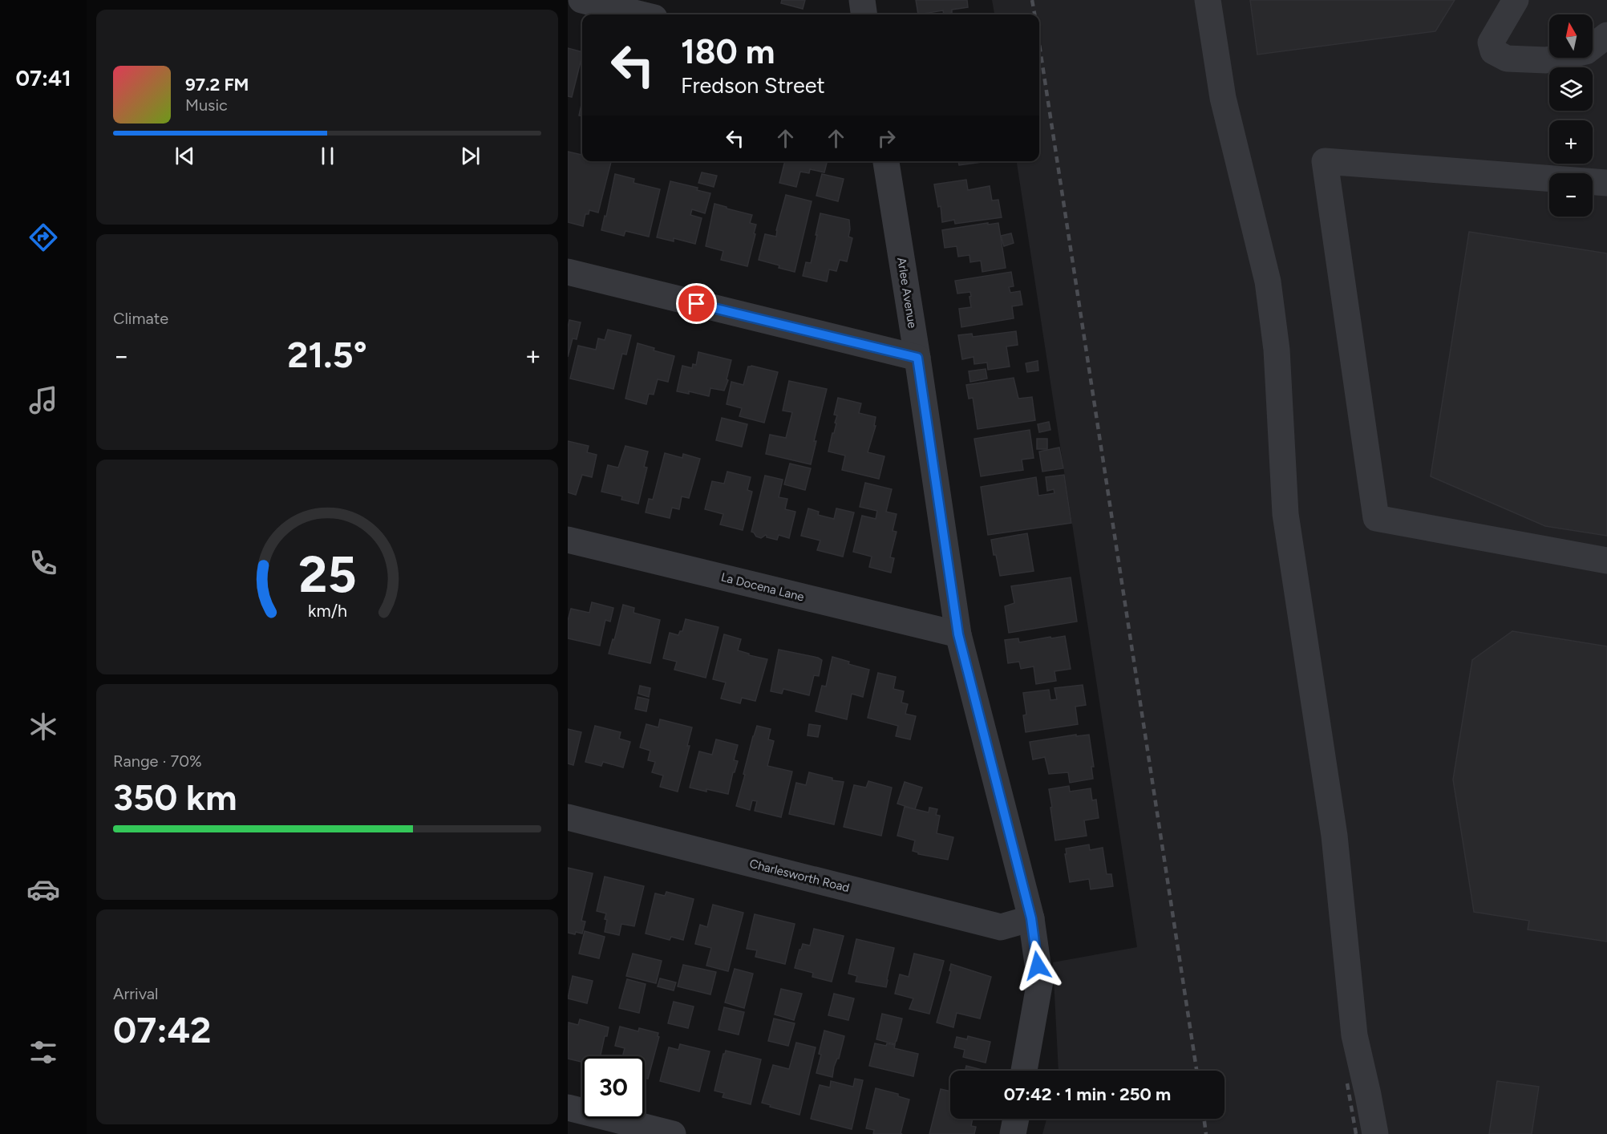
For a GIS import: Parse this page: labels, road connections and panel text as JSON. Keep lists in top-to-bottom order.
{
  "streets": {
    "street": ["Arlee Avenue", "La Docena Lane", "Charlesworth Road"]
  },
  "crossings": [
    ["Arlee Avenue", "La Docena Lane"],
    ["Arlee Avenue", "Charlesworth Road"]
  ],
  "north": "top",
  "page": {
    "tabs": "07:41",
    "map_buttons": ["+", "−"],
    "turn": ["180 m", "Fredson Street"],
    "song": ["97.2 FM", "Music"],
    "tile": [
      "Climate",
      ["Range · 70%", "350 km"],
      ["Arrival", "07:42"]
    ],
    "heat": ["−", "21.5°", "+"],
    "limit": "30",
    "trip": "07:42 · 1 min · 250 m",
    "gauge": ["25", "km/h"]
  }
}
